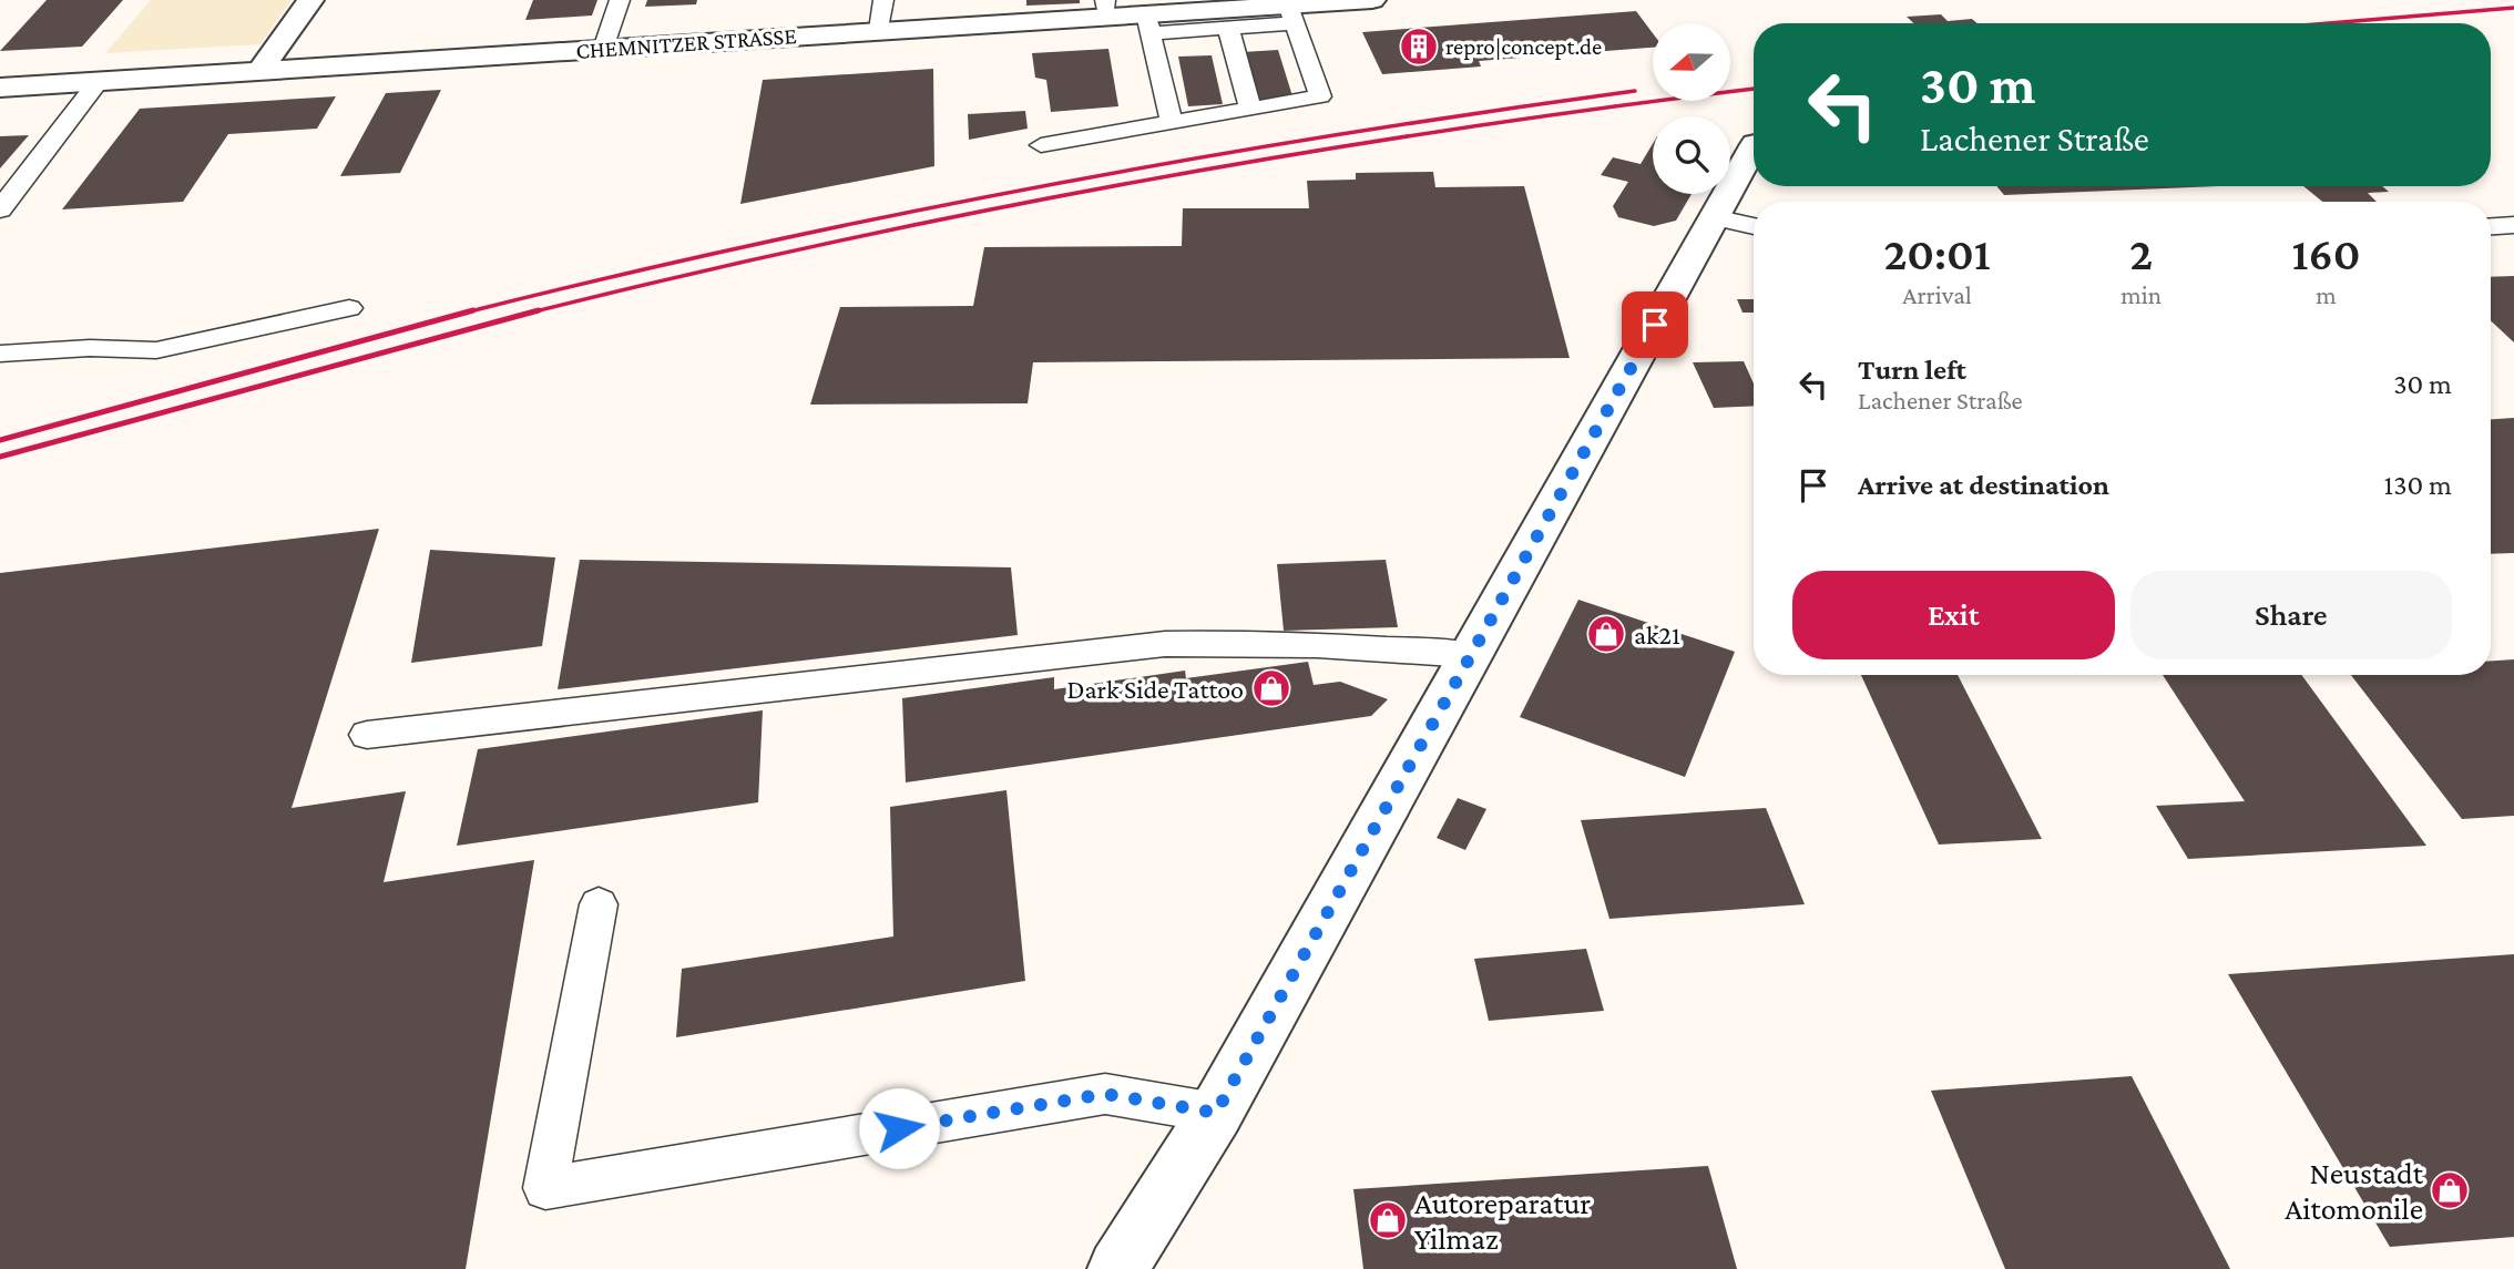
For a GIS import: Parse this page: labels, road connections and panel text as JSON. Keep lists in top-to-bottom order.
{
  "streets": {
    "street": ["CHEMNITZER STRASSE"]
  },
  "places": {
    "building": ["repro|concept.de"],
    "shop": [
      "ak21",
      "Dark Side Tattoo",
      "Neustadt Aitomonile",
      "Autoreparatur Yilmaz"
    ]
  },
  "north": "left",
  "page": {
    "turn": ["30 m", "Lachener Straße"],
    "eta": [
      "20:01",
      "Arrival",
      "2",
      "min",
      "160",
      "m"
    ],
    "list": [
      {
        "name": "Turn left",
        "note": "Lachener Straße",
        "value": "30 m"
      },
      {
        "name": "Arrive at destination",
        "value": "130 m"
      }
    ],
    "buttons": ["Exit", "Share"]
  }
}
